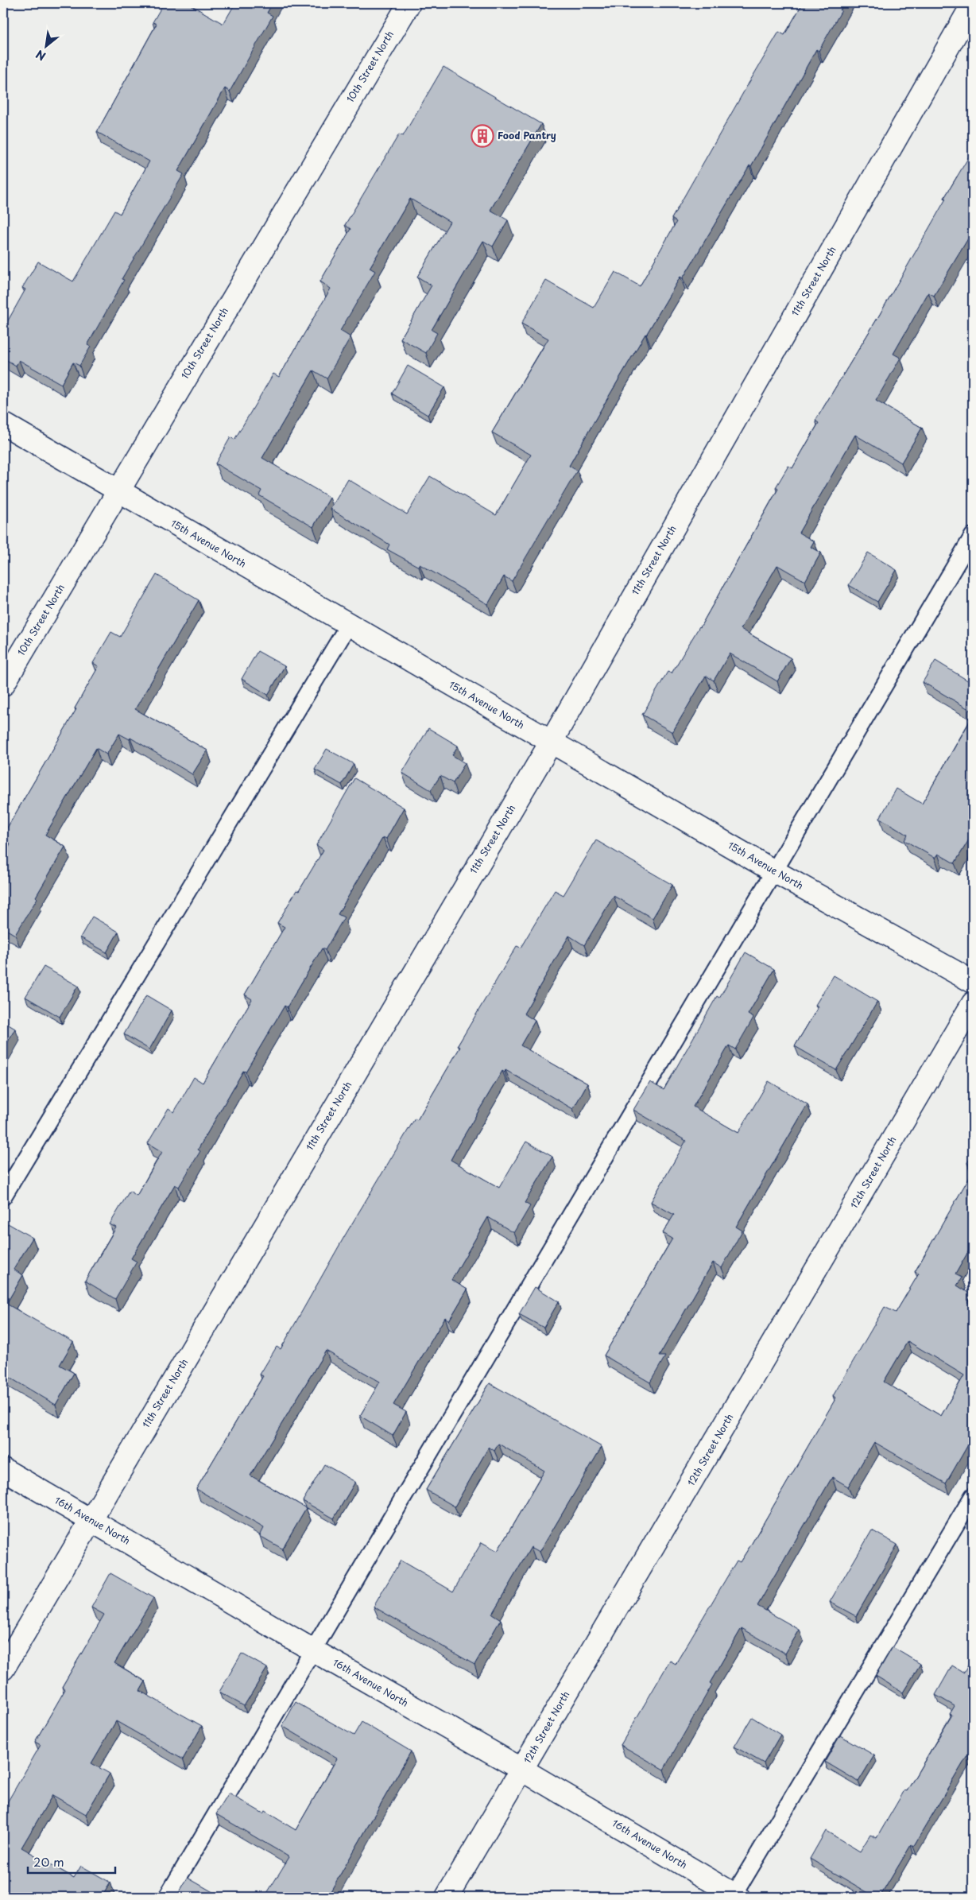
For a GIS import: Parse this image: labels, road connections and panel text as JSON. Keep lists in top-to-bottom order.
{
  "streets": {
    "street": [
      "10th Street North",
      "11th Street North",
      "15th Avenue North",
      "12th Street North",
      "16th Avenue North"
    ]
  },
  "crossings": [
    ["10th Street North", "15th Avenue North"],
    ["11th Street North", "15th Avenue North"],
    ["11th Street North", "16th Avenue North"],
    ["12th Street North", "16th Avenue North"]
  ],
  "places": {
    "building": ["Food Pantry"]
  },
  "scale_bar": "20 m",
  "north": "bottom left"
}
